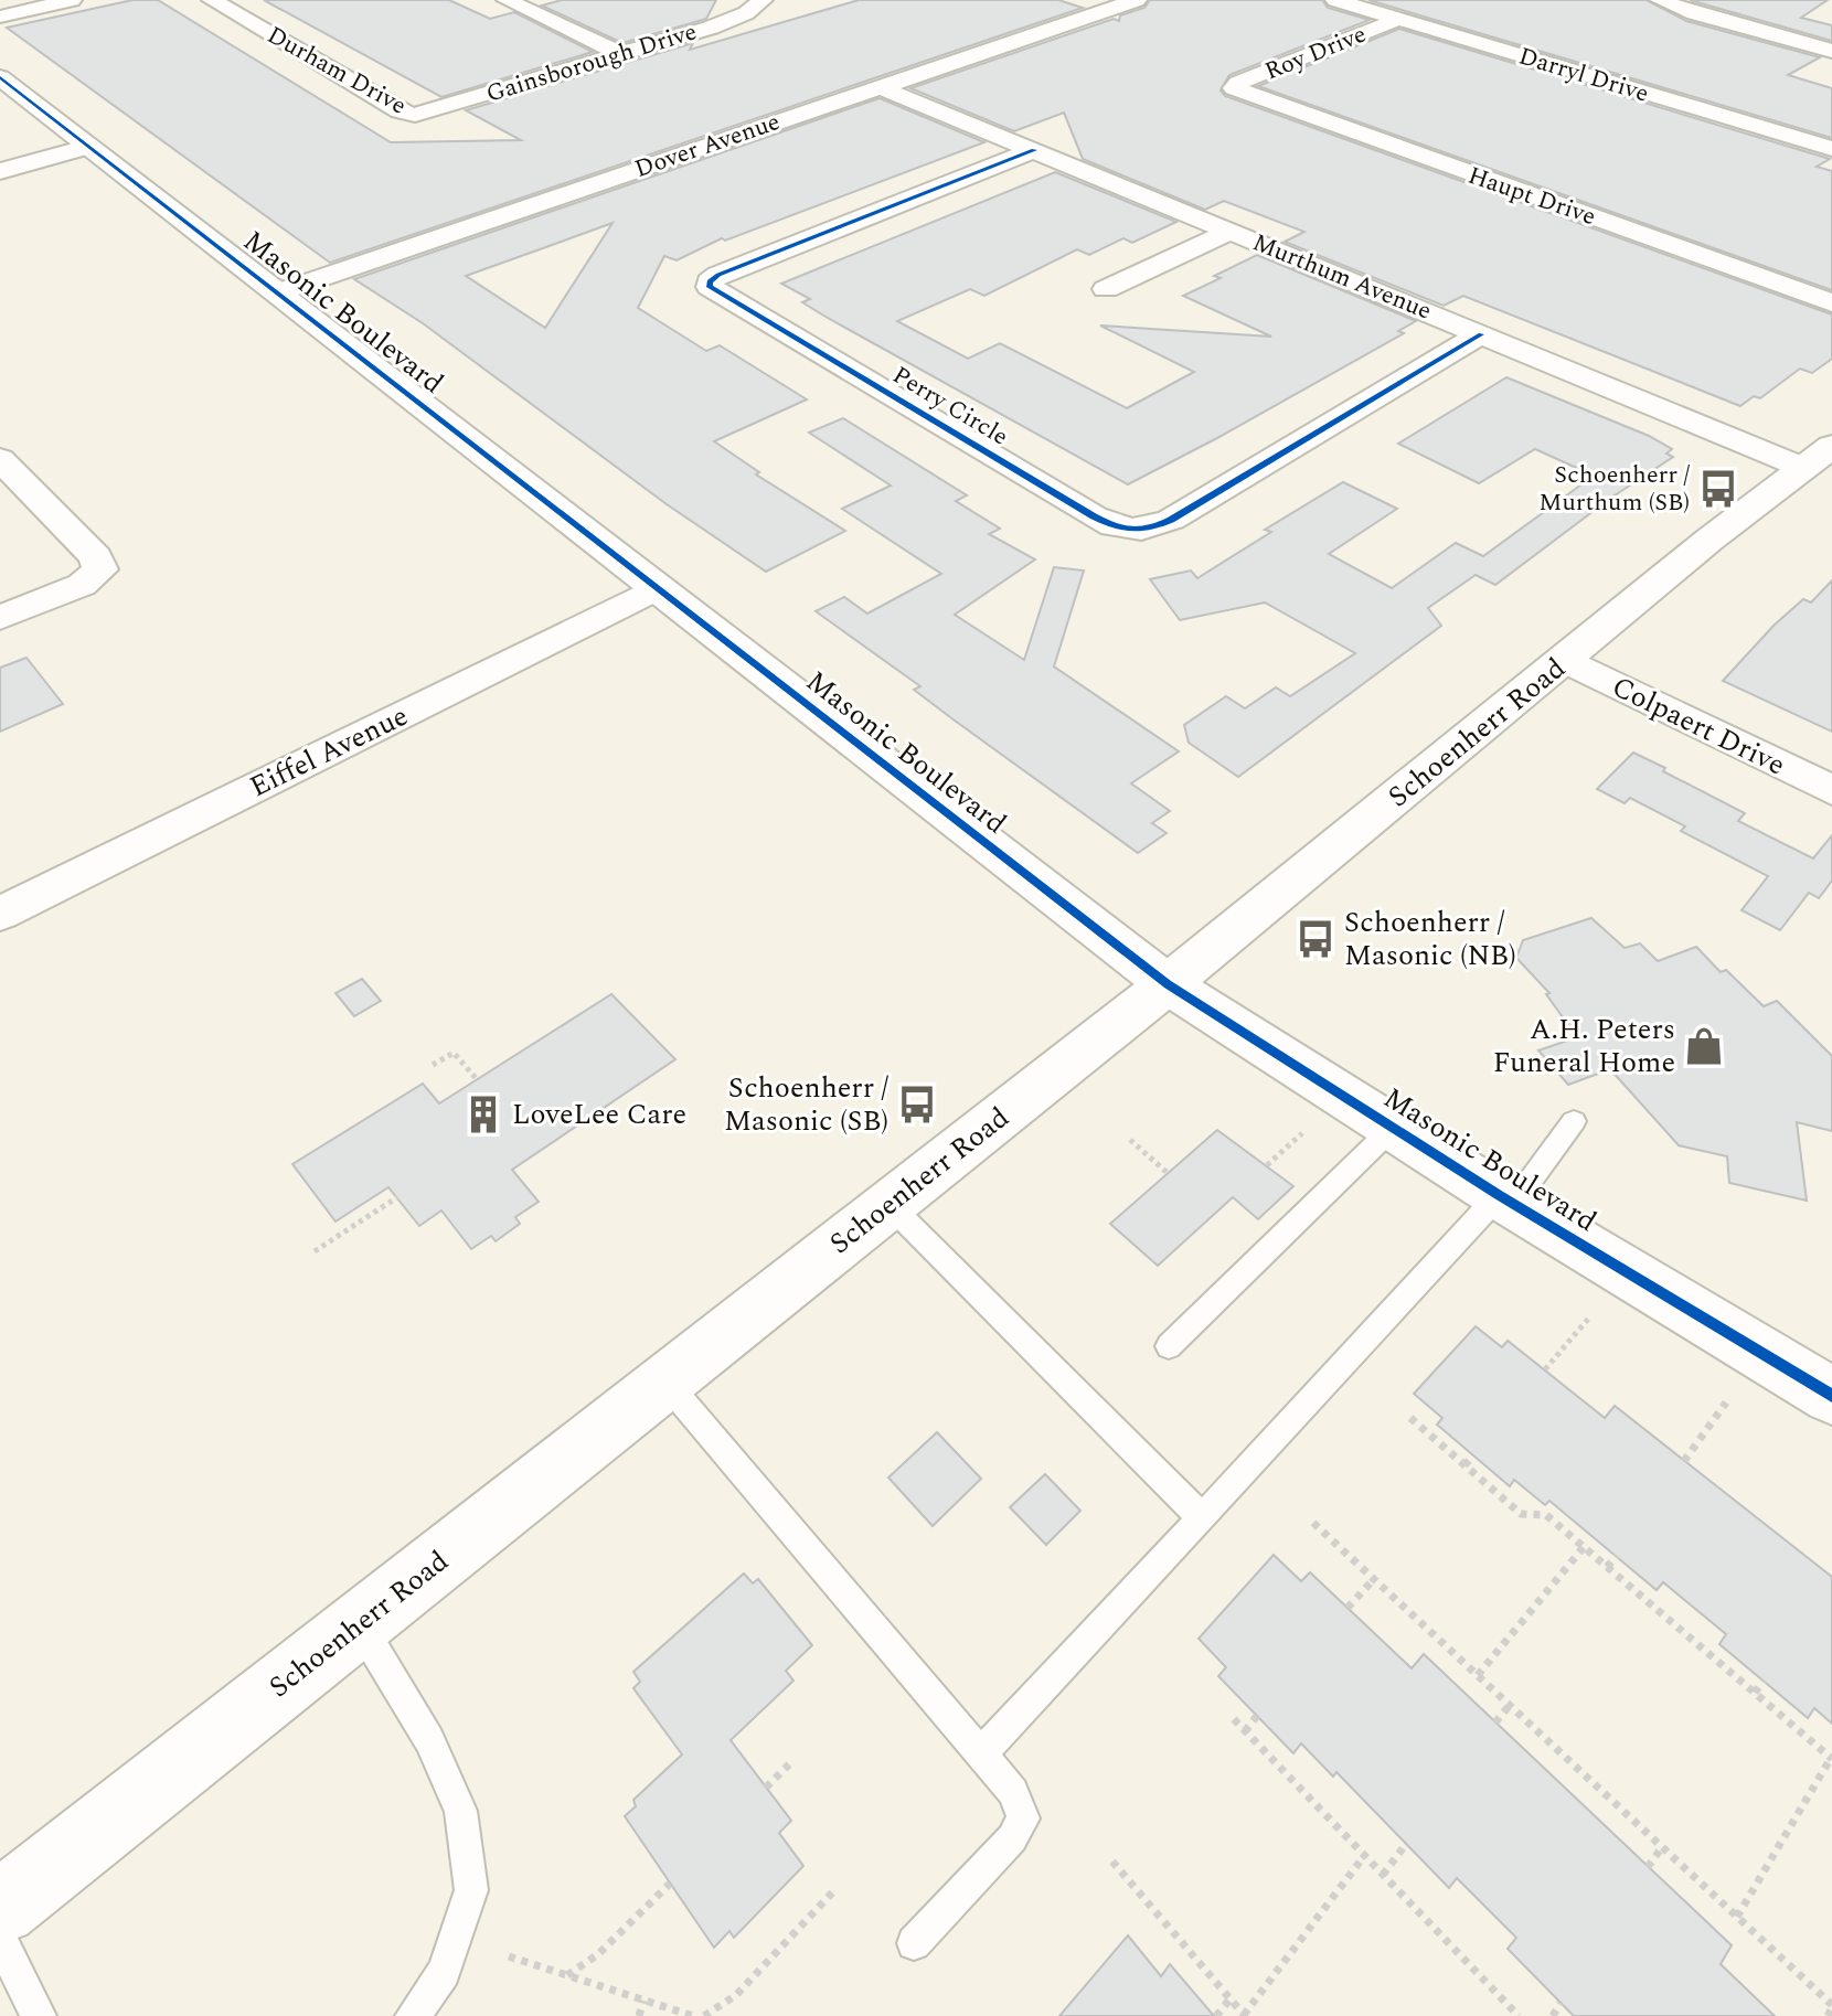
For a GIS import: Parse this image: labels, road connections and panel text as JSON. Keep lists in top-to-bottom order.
{
  "streets": {
    "street": [
      "Roy Drive",
      "Gainsborough Drive",
      "Durham Drive",
      "Darryl Drive",
      "Dover Avenue",
      "Haupt Drive",
      "Murthum Avenue",
      "Masonic Boulevard",
      "Perry Circle",
      "Colpaert Drive",
      "Schoenherr Road",
      "Eiffel Avenue"
    ]
  },
  "crossings": [
    ["Roy Drive", "Darryl Drive"],
    ["Roy Drive", "Haupt Drive"],
    ["Gainsborough Drive", "Durham Drive"],
    ["Dover Avenue", "Murthum Avenue"],
    ["Dover Avenue", "Masonic Boulevard"],
    ["Murthum Avenue", "Perry Circle"],
    ["Murthum Avenue", "Schoenherr Road"],
    ["Masonic Boulevard", "Schoenherr Road"],
    ["Masonic Boulevard", "Eiffel Avenue"],
    ["Colpaert Drive", "Schoenherr Road"]
  ],
  "places": {
    "bus stop": ["Schoenherr / Murthum (SB)", "Schoenherr / Masonic (NB)", "Schoenherr / Masonic (SB)"],
    "shop": ["A.H. Peters Funeral Home"],
    "building": ["LoveLee Care"]
  }
}
